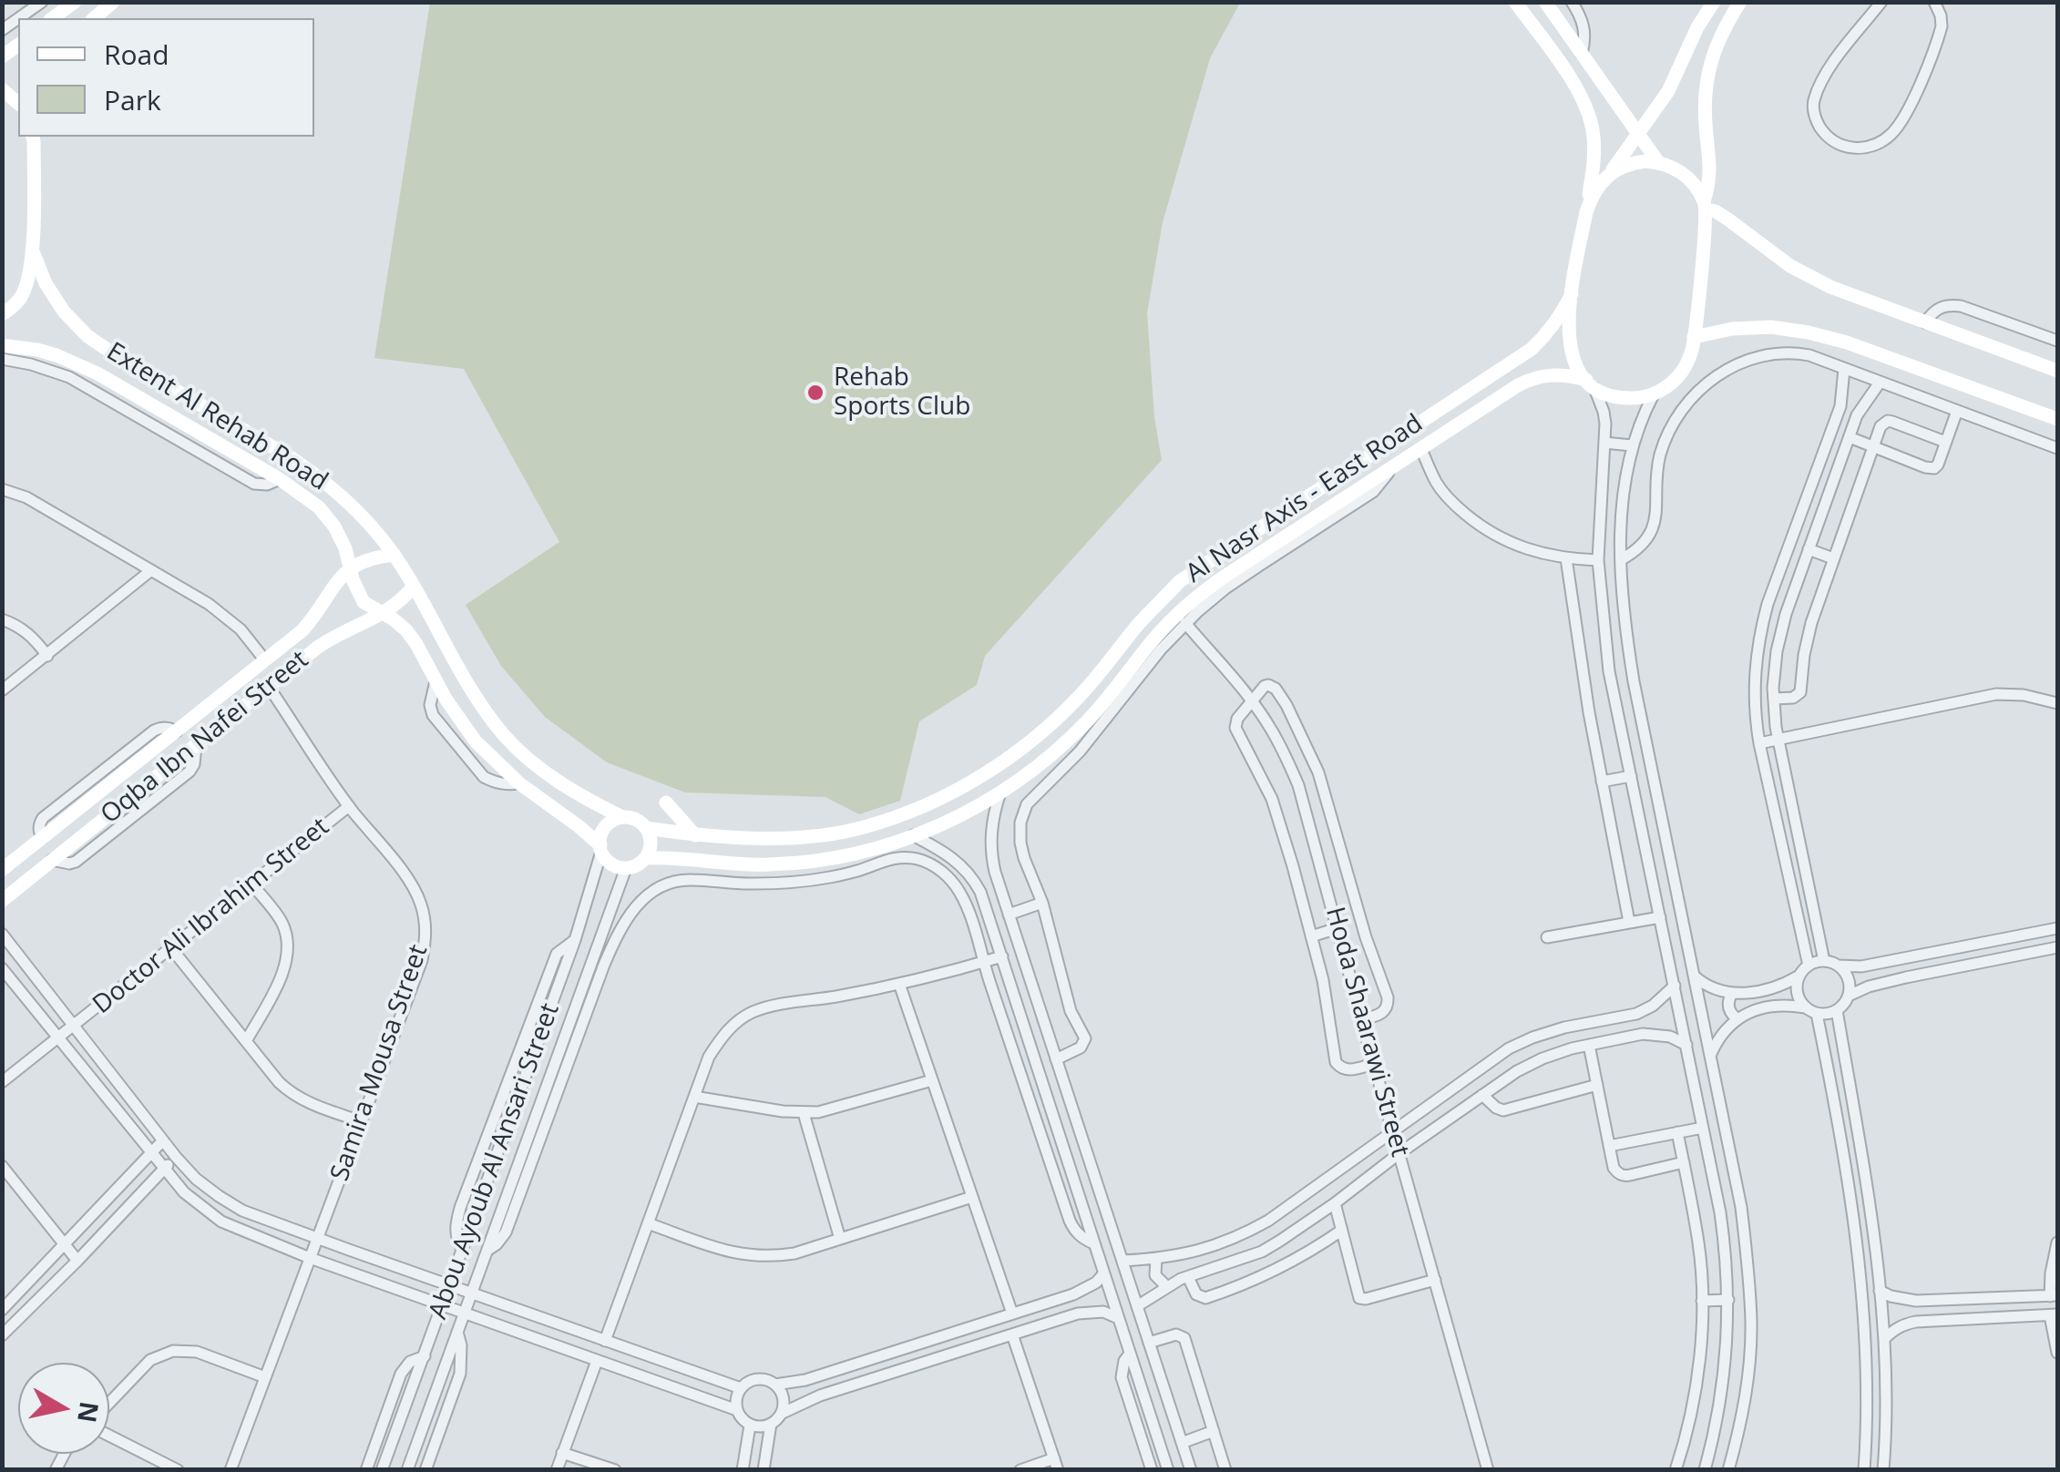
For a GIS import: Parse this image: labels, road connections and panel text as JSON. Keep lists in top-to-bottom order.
{
  "streets": {
    "street": [
      "Extent Al Rehab Road",
      "Al Nasr Axis - East Road",
      "Oqba Ibn Nafei Street",
      "Doctor Ali Ibrahim Street",
      "Hoda Shaarawi Street",
      "Samira Mousa Street",
      "Abou Ayoub Al Ansari Street"
    ]
  },
  "crossings": [
    ["Extent Al Rehab Road", "Al Nasr Axis - East Road"],
    ["Extent Al Rehab Road", "Oqba Ibn Nafei Street"],
    ["Extent Al Rehab Road", "Abou Ayoub Al Ansari Street"],
    ["Al Nasr Axis - East Road", "Abou Ayoub Al Ansari Street"],
    ["Oqba Ibn Nafei Street", "Samira Mousa Street"],
    ["Doctor Ali Ibrahim Street", "Samira Mousa Street"]
  ],
  "places": ["Rehab Sports Club"],
  "legend": ["Road", "Park"],
  "north": "right"
}
